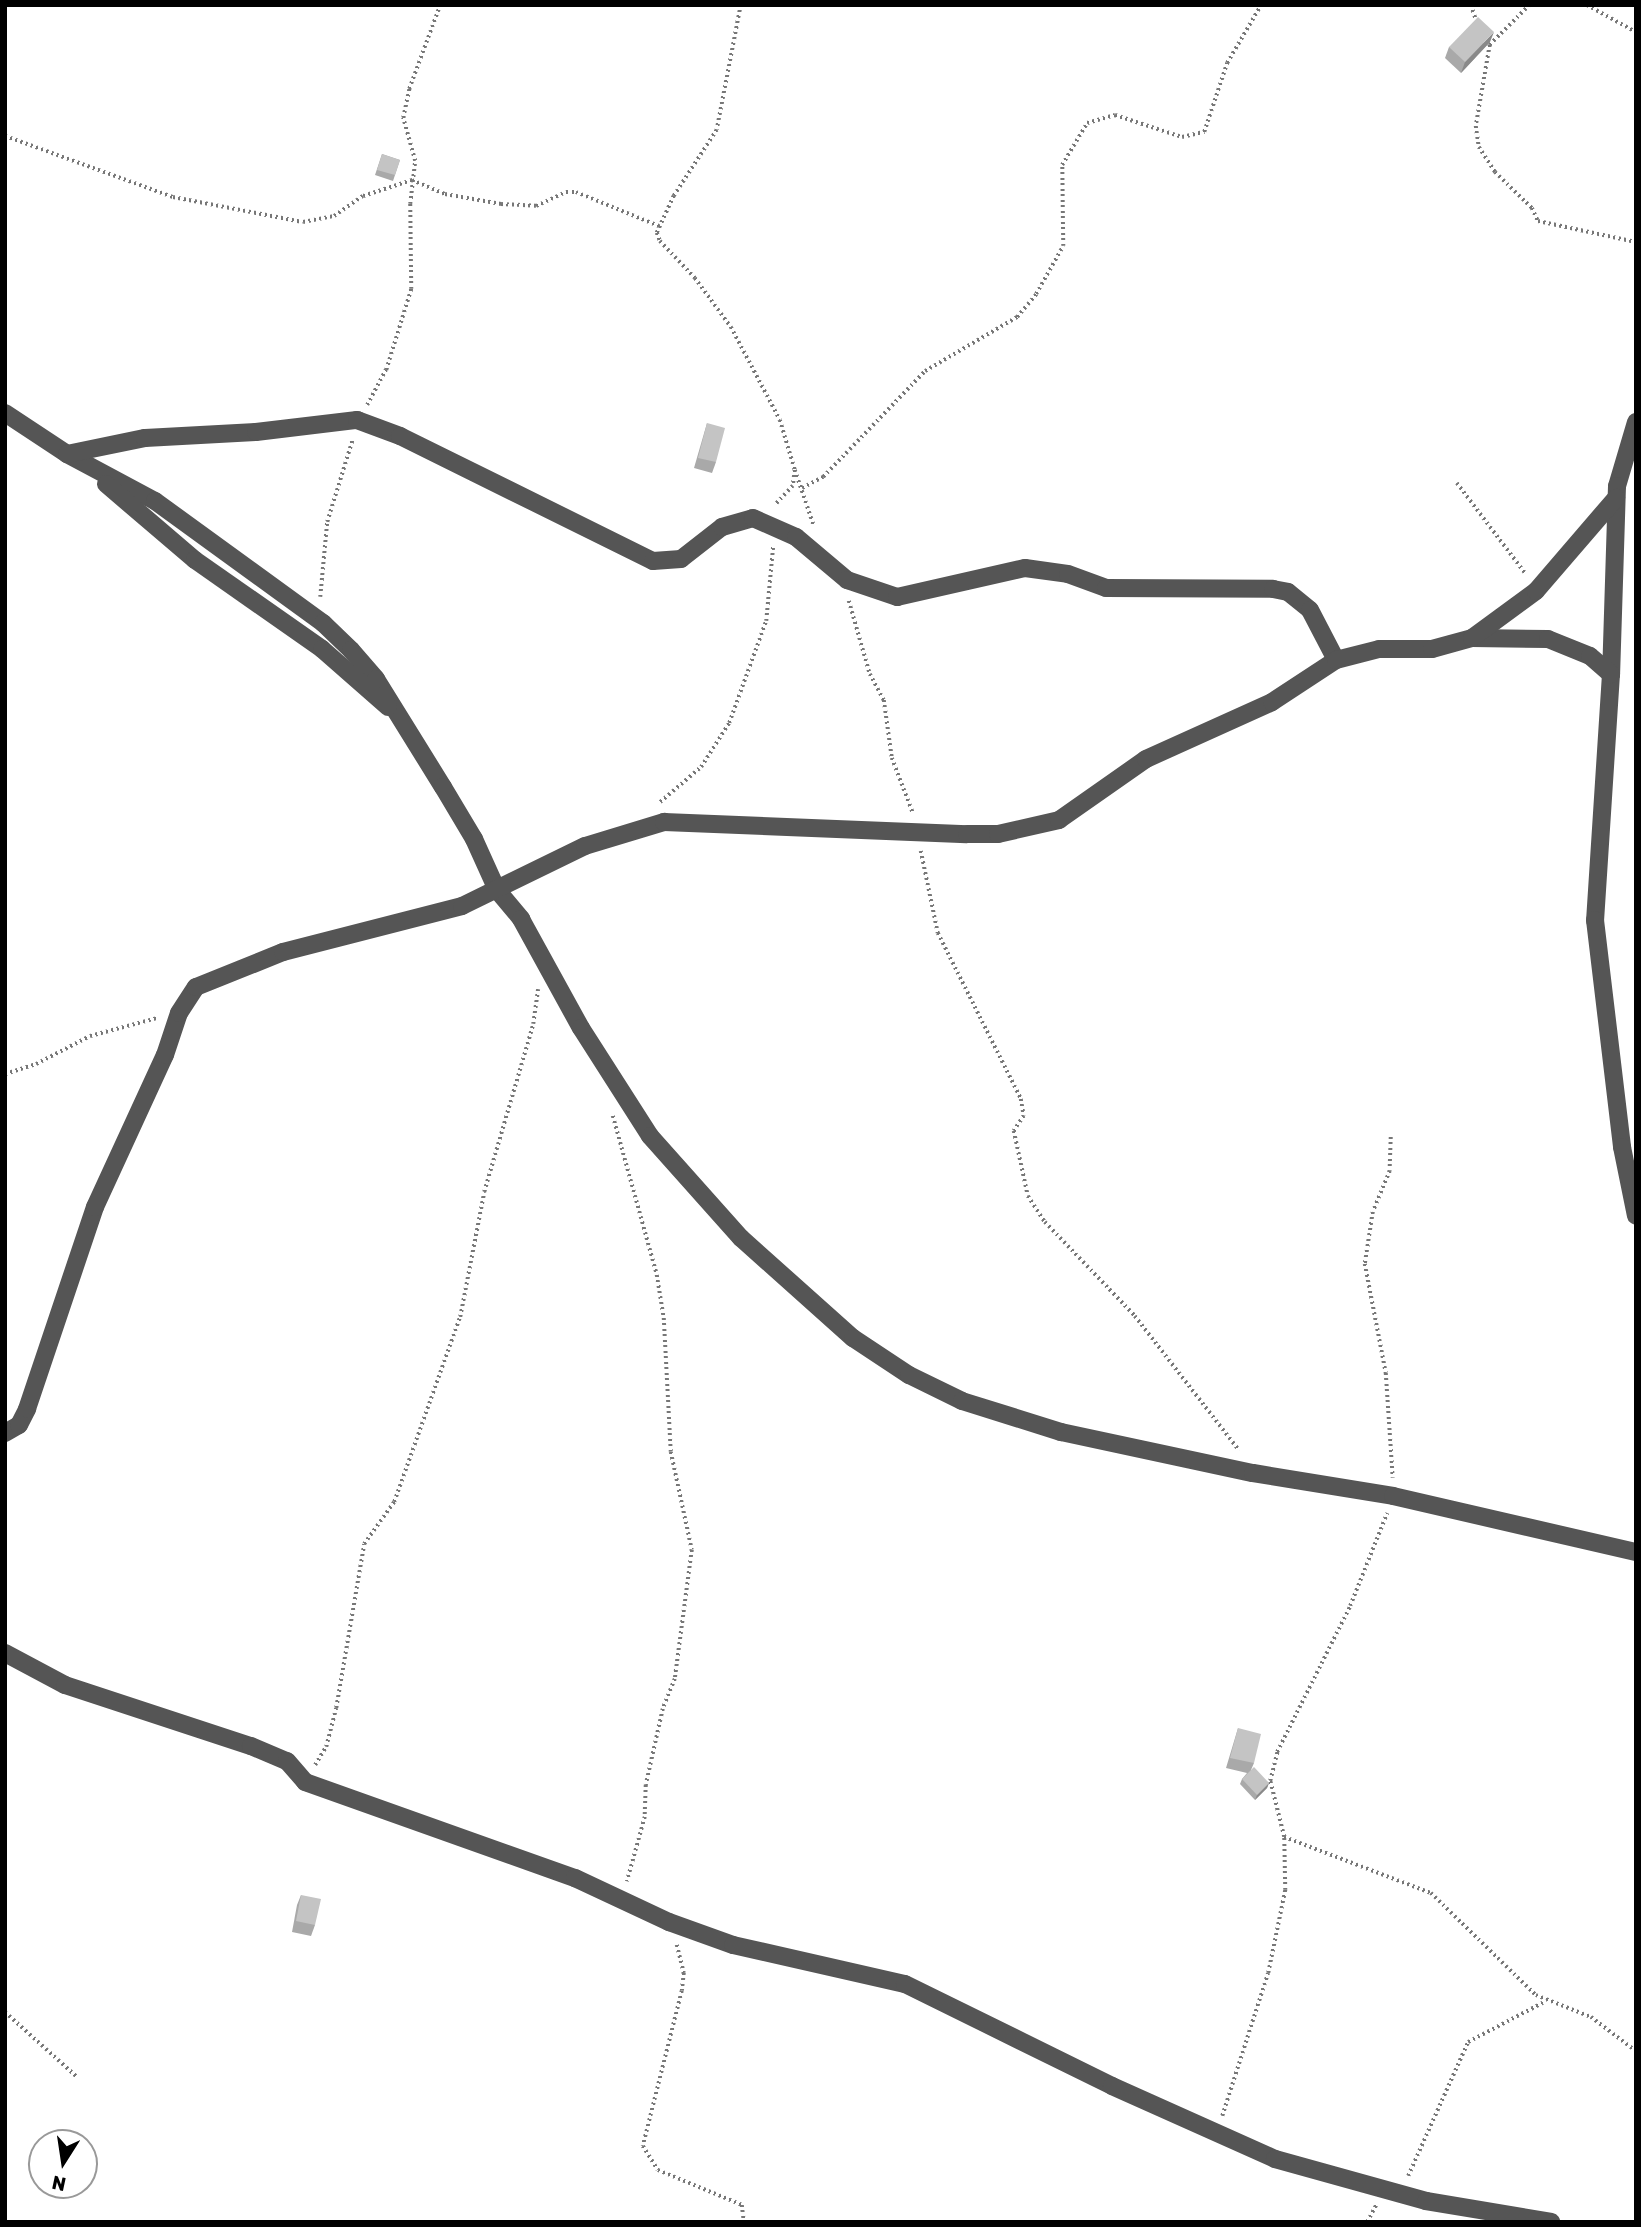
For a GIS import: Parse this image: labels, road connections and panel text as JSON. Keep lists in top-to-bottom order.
{
  "north": "bottom"
}
